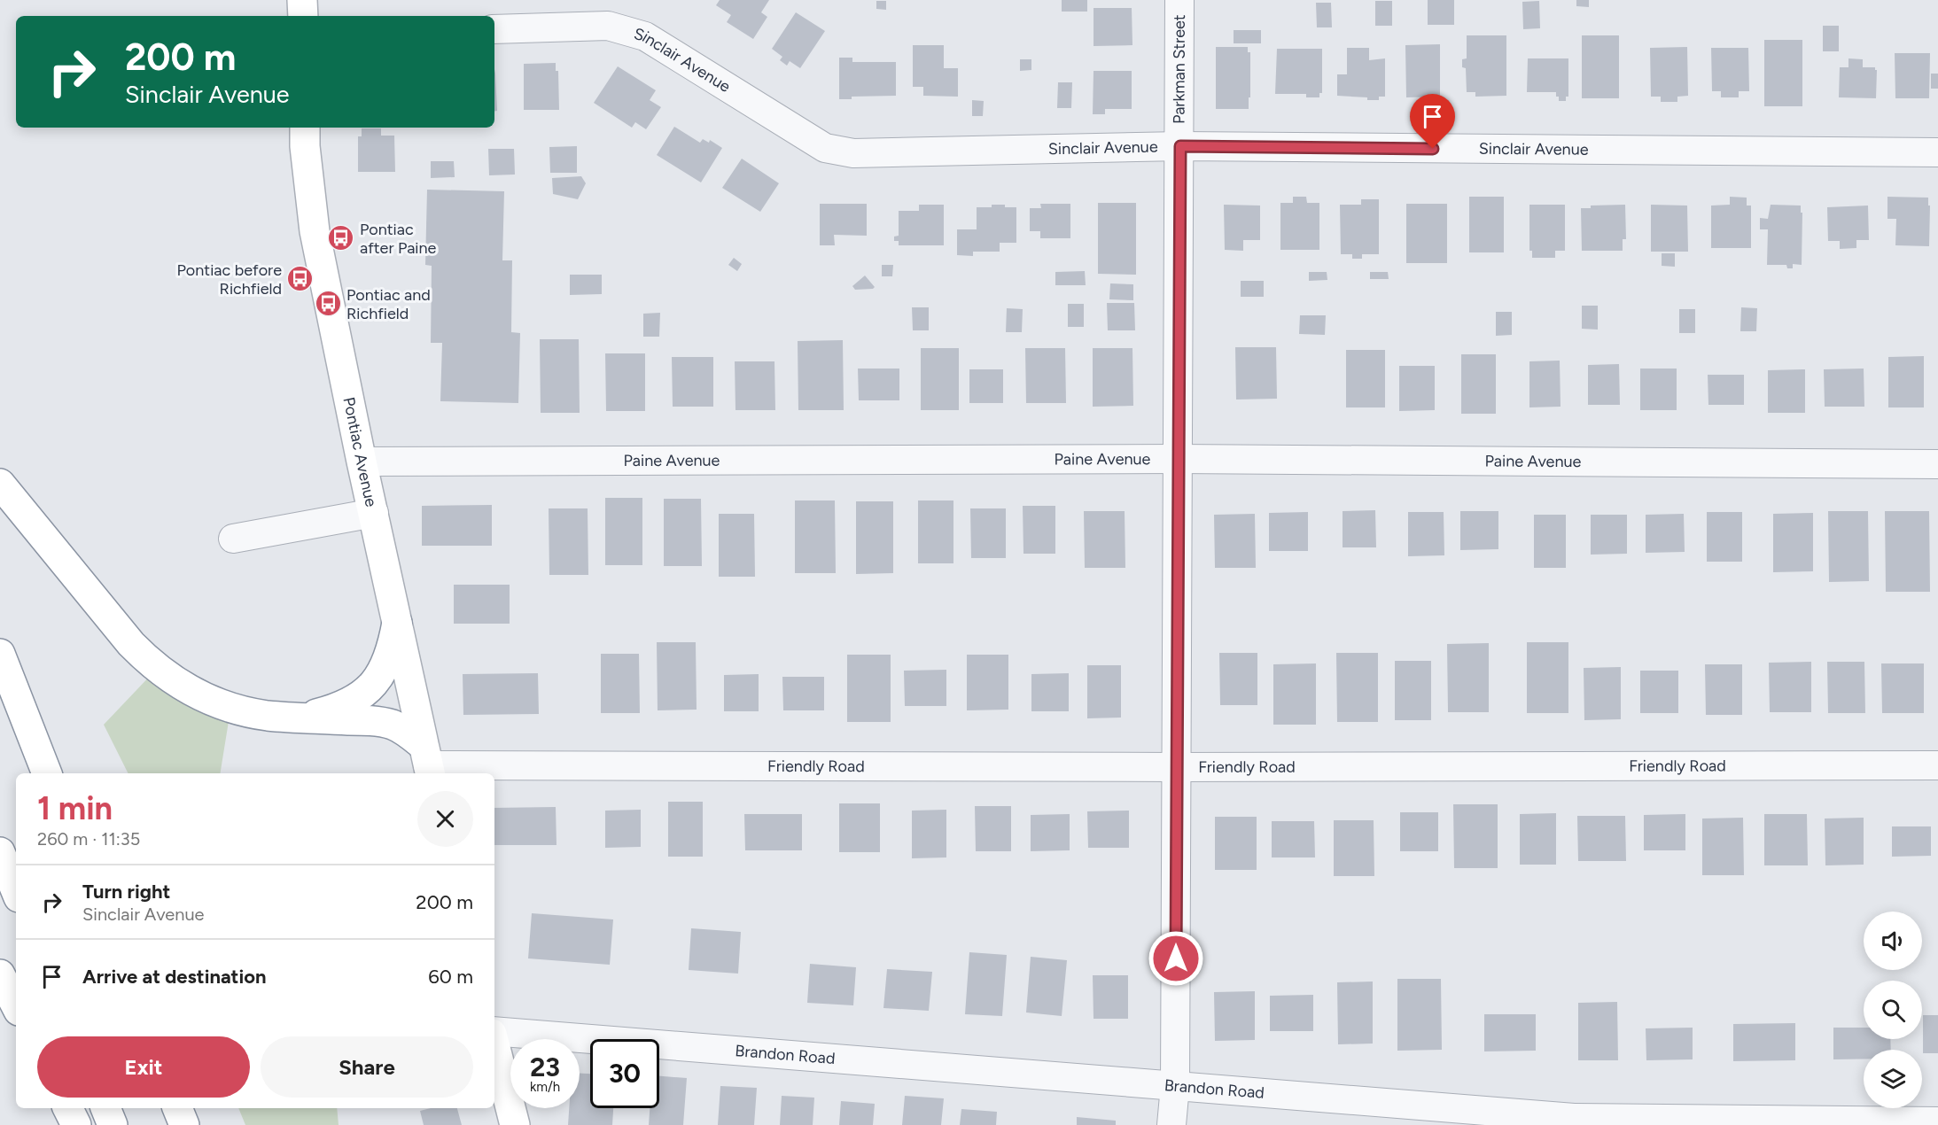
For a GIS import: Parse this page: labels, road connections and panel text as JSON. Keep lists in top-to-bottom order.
{
  "streets": {
    "main road": ["Pontiac Avenue"],
    "street": [
      "Sinclair Avenue",
      "Parkman Street",
      "Paine Avenue",
      "Friendly Road",
      "Brandon Road"
    ]
  },
  "crossings": [
    ["Sinclair Avenue", "Parkman Street"],
    ["Parkman Street", "Paine Avenue"],
    ["Parkman Street", "Friendly Road"],
    ["Parkman Street", "Brandon Road"],
    ["Pontiac Avenue", "Paine Avenue"],
    ["Pontiac Avenue", "Friendly Road"]
  ],
  "places": {
    "bus stop": ["Pontiac after Paine", "Pontiac before Richfield", "Pontiac and Richfield"]
  },
  "page": {
    "turn": ["200 m", "Sinclair Avenue"],
    "heading": ["1 min", "260 m · 11:35"],
    "list": [
      {
        "name": "Turn right",
        "note": "Sinclair Avenue",
        "value": "200 m"
      },
      {
        "name": "Arrive at destination",
        "value": "60 m"
      }
    ],
    "buttons": ["Exit", "Share"],
    "speed": "23 km/h",
    "limit": "30"
  }
}
